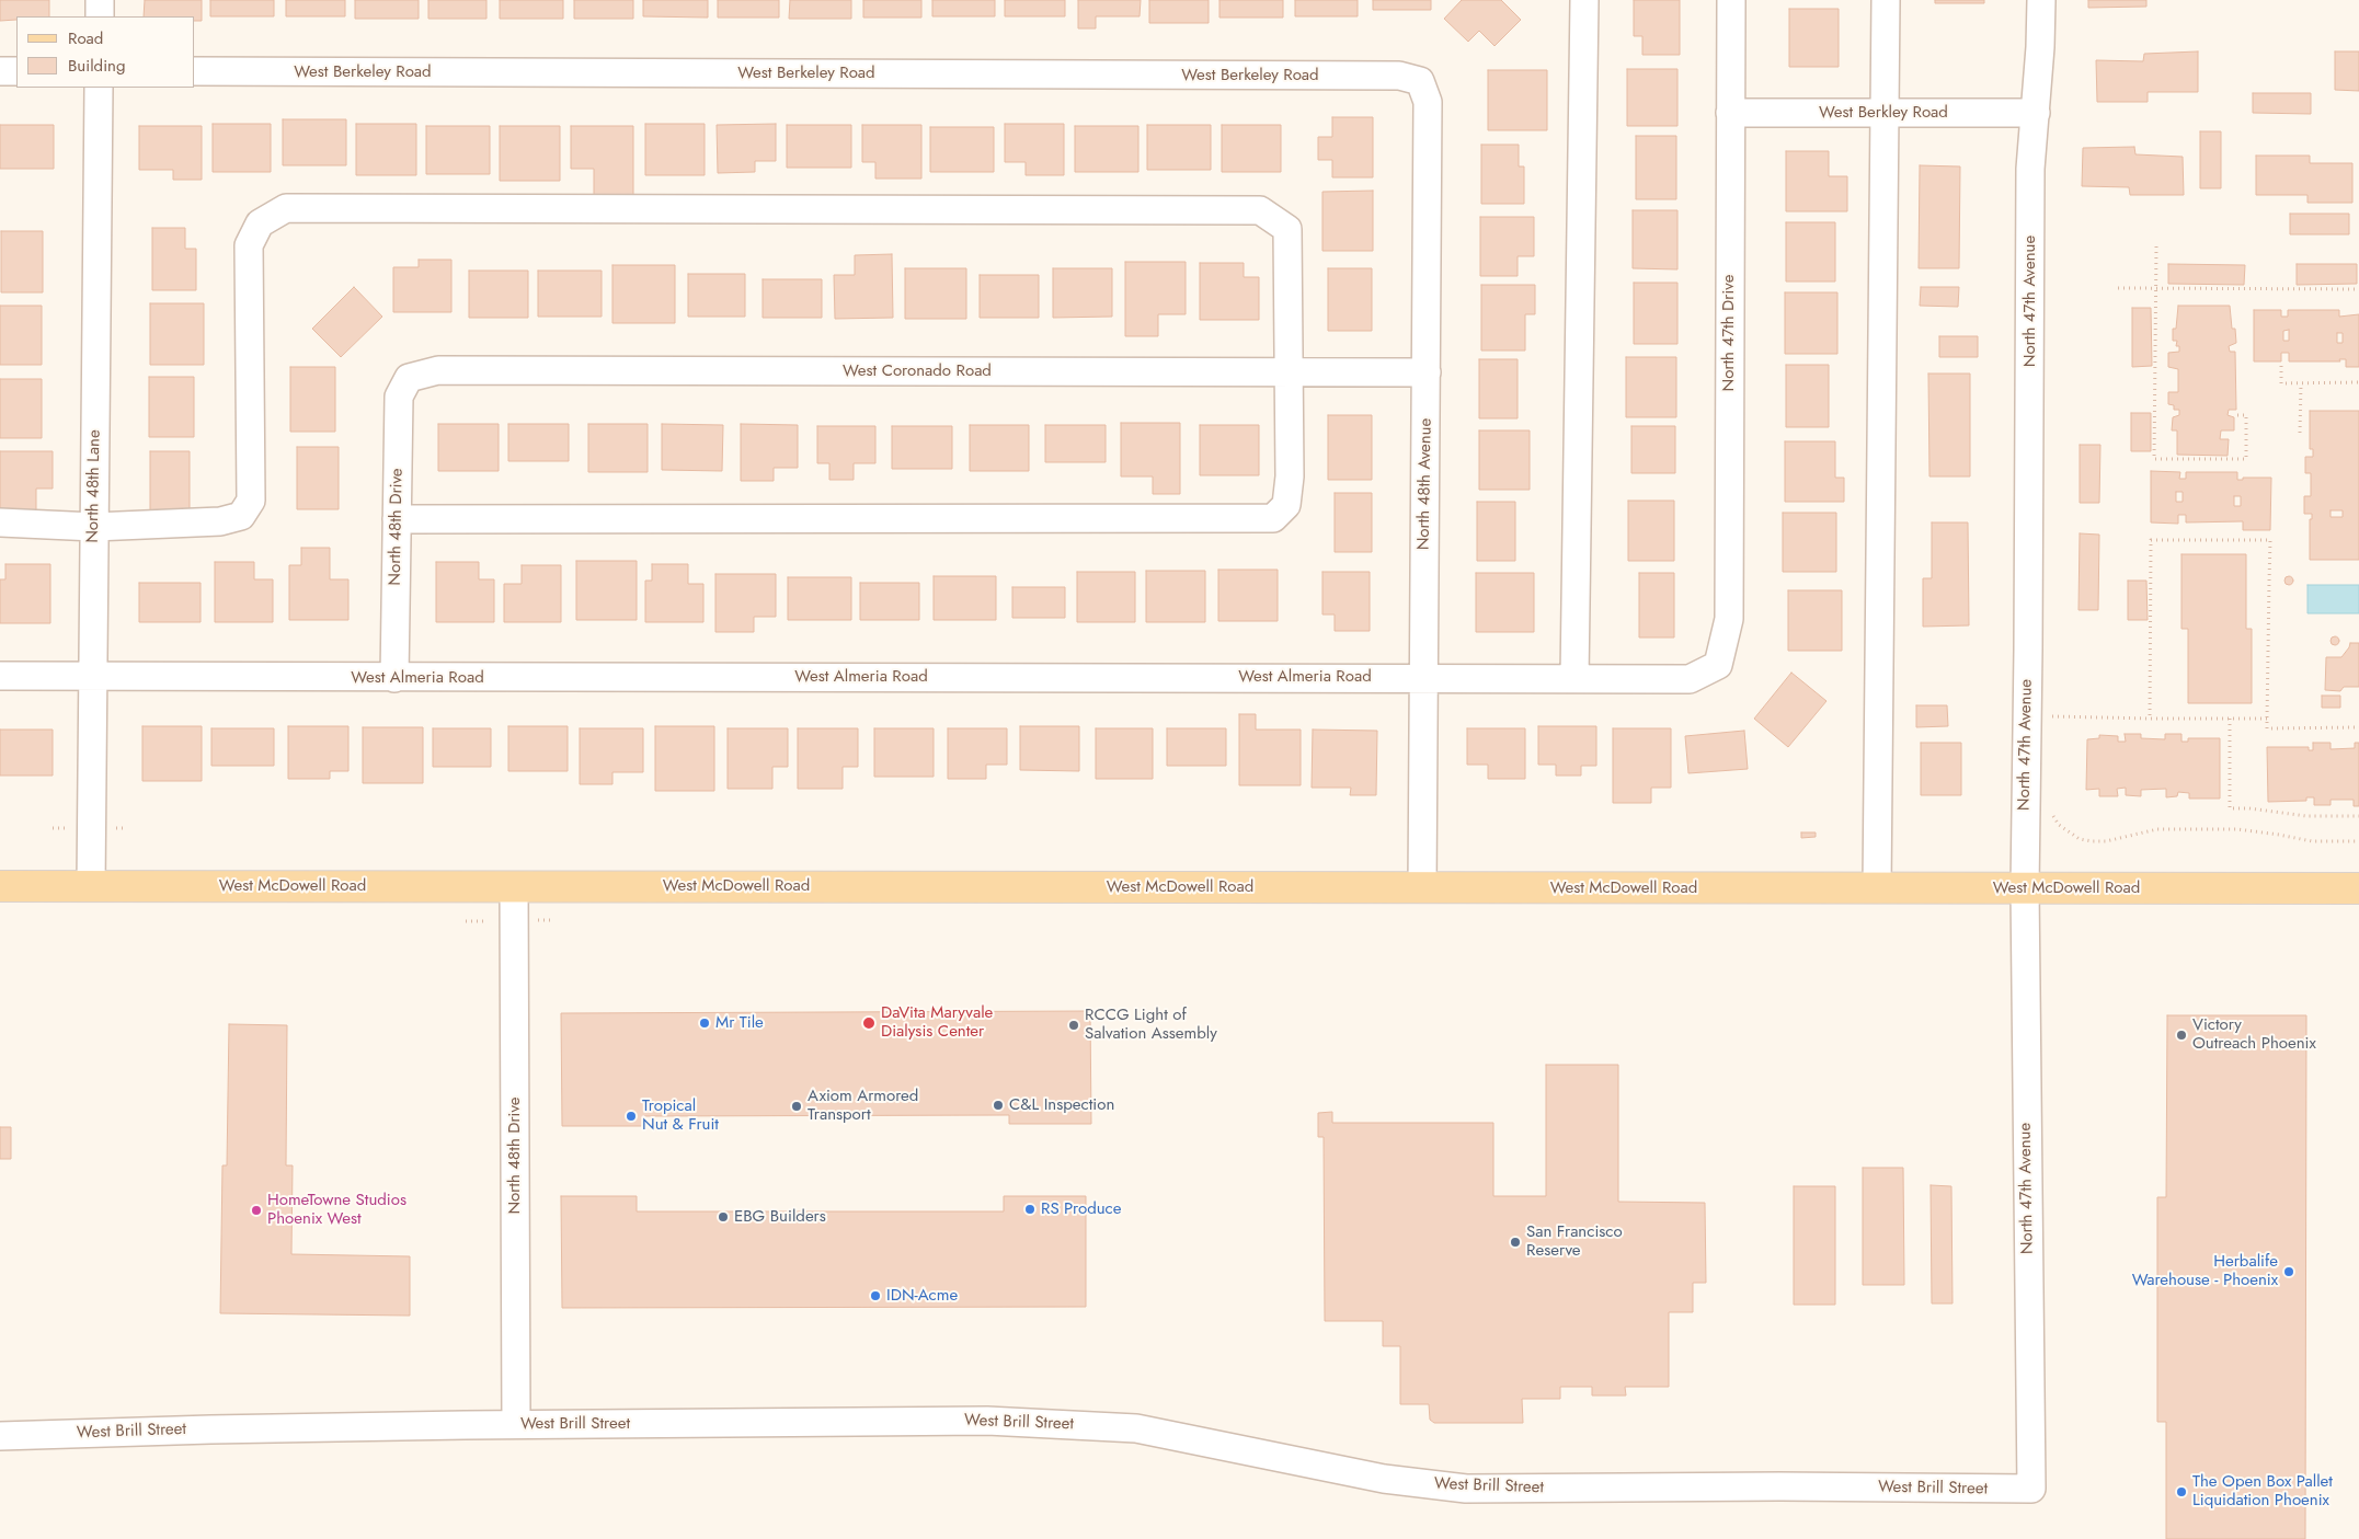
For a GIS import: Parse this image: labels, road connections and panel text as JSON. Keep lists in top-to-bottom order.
{
  "streets": {
    "main road": ["West McDowell Road"],
    "street": [
      "West Berkeley Road",
      "West Berkley Road",
      "North 47th Avenue",
      "North 47th Drive",
      "West Coronado Road",
      "North 48th Avenue",
      "North 48th Lane",
      "North 48th Drive",
      "West Almeria Road",
      "West Brill Street"
    ]
  },
  "crossings": [
    ["West Berkeley Road", "North 48th Avenue"],
    ["West Berkley Road", "North 47th Avenue"],
    ["West Berkley Road", "North 47th Drive"],
    ["North 47th Avenue", "West McDowell Road"],
    ["North 47th Avenue", "West Brill Street"],
    ["North 47th Drive", "West Almeria Road"],
    ["West Coronado Road", "North 48th Avenue"],
    ["West Coronado Road", "North 48th Drive"],
    ["North 48th Avenue", "West Almeria Road"],
    ["North 48th Avenue", "West McDowell Road"],
    ["North 48th Lane", "West Almeria Road"],
    ["North 48th Lane", "West McDowell Road"],
    ["North 48th Drive", "West Almeria Road"],
    ["North 48th Drive", "West McDowell Road"],
    ["North 48th Drive", "West Brill Street"]
  ],
  "places": [
    "Mr Tile",
    "DaVita Maryvale Dialysis Center",
    "RCCG Light of Salvation Assembly",
    "Victory Outreach Phoenix",
    "C&L Inspection",
    "Axiom Armored Transport",
    "Tropical Nut & Fruit",
    "RS Produce",
    "HomeTowne Studios Phoenix West",
    "EBG Builders",
    "San Francisco Reserve",
    "Herbalife Warehouse - Phoenix",
    "IDN-Acme",
    "The Open Box Pallet Liquidation Phoenix"
  ],
  "legend": ["Road", "Building"]
}
